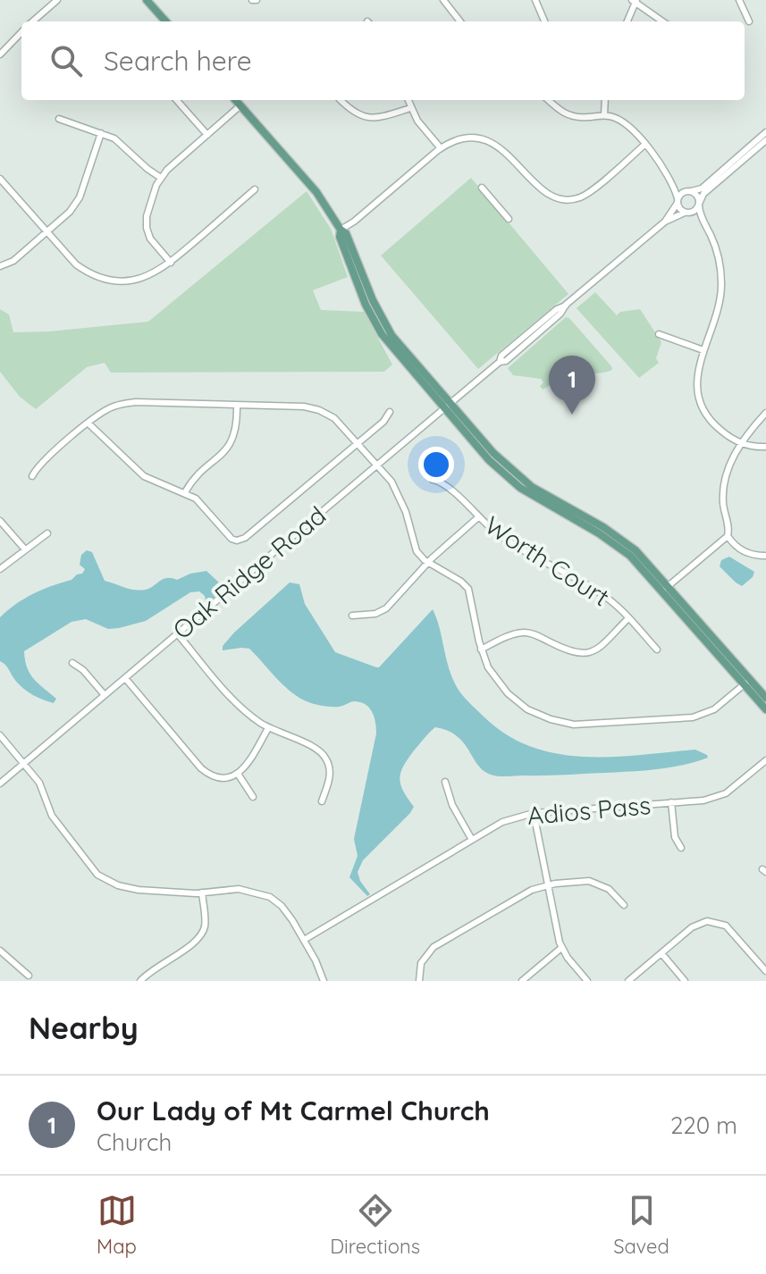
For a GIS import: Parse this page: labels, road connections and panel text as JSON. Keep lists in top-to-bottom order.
{
  "streets": {
    "street": ["Worth Court", "Oak Ridge Road", "Adios Pass"]
  },
  "page": {
    "search": "Search here",
    "pins": "1",
    "heading": "Nearby",
    "list": [
      {
        "mark": "1",
        "name": "Our Lady of Mt Carmel Church",
        "note": "Church",
        "value": "220 m"
      }
    ],
    "nav": ["Map", "Directions", "Saved"]
  }
}
